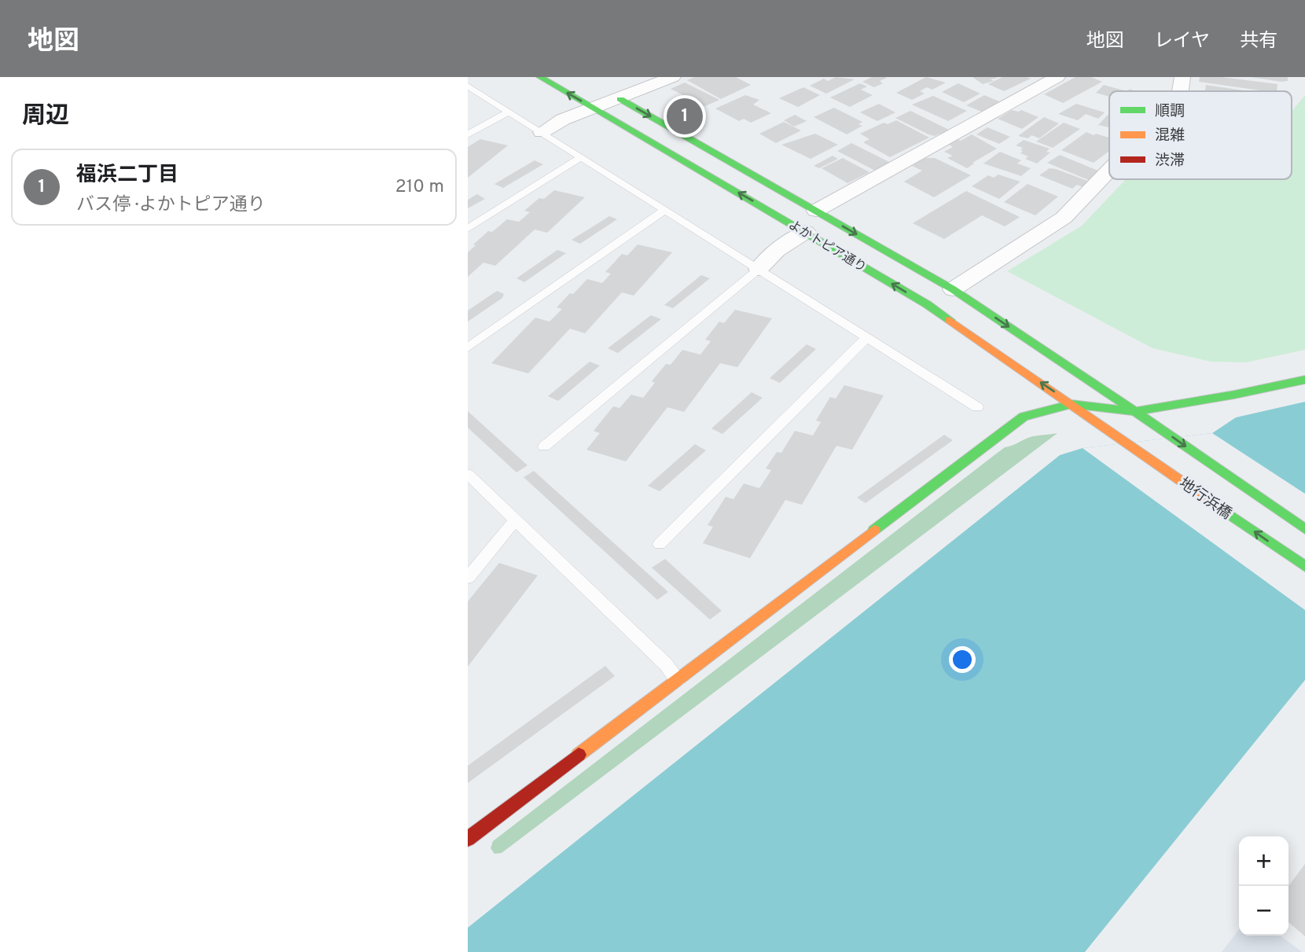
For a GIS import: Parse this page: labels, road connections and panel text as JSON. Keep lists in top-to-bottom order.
{
  "streets": {
    "street": ["よかトピア通り", "地行浜橋"]
  },
  "crossings": [
    ["よかトピア通り", "地行浜橋"]
  ],
  "legend": ["順調", "混雑", "渋滞"],
  "page": {
    "header": "地図",
    "nav": ["地図", "レイヤ", "共有"],
    "heading": "周辺",
    "pins": "1",
    "list": [
      {
        "mark": "1",
        "name": "福浜二丁目",
        "note": "バス停 · よかトピア通り",
        "value": "210 m"
      }
    ],
    "map_buttons": ["+", "−"]
  }
}
